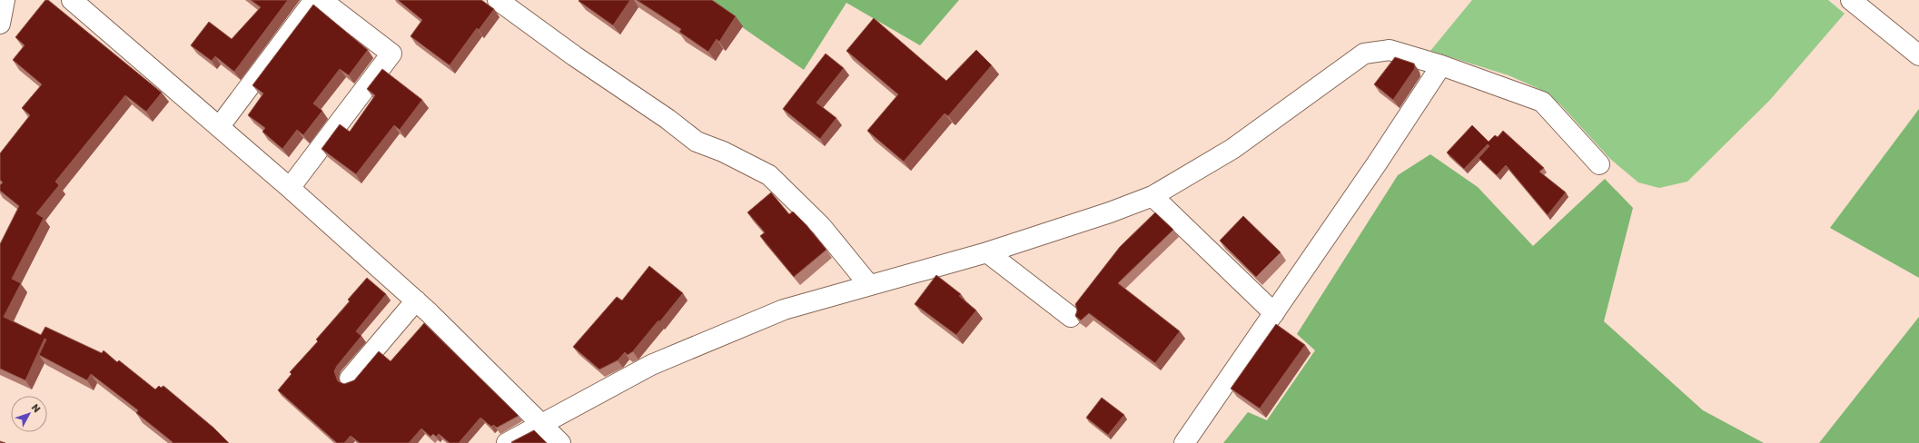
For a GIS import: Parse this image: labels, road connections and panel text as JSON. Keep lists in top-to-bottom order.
{
  "north": "top right"
}
